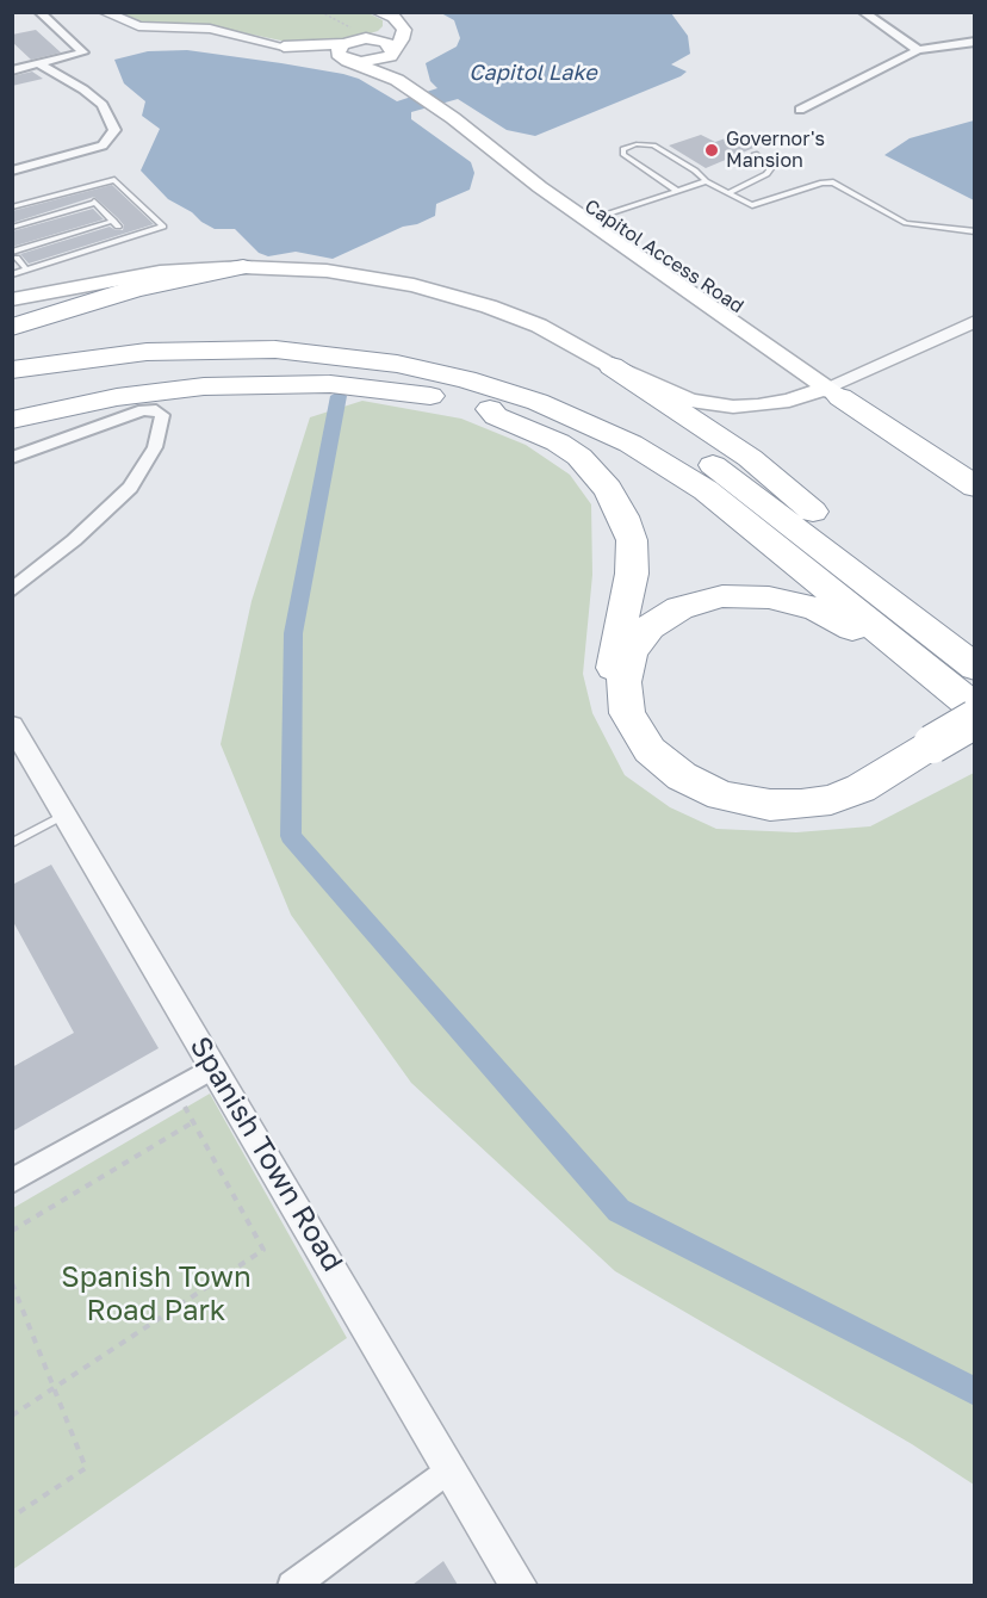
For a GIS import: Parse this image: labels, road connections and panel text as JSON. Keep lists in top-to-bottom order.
{
  "streets": {
    "main road": ["Capitol Access Road"],
    "street": ["Spanish Town Road"]
  },
  "water": ["Capitol Lake"],
  "parks": ["Spanish Town Road Park"],
  "places": ["Governor's Mansion"]
}
